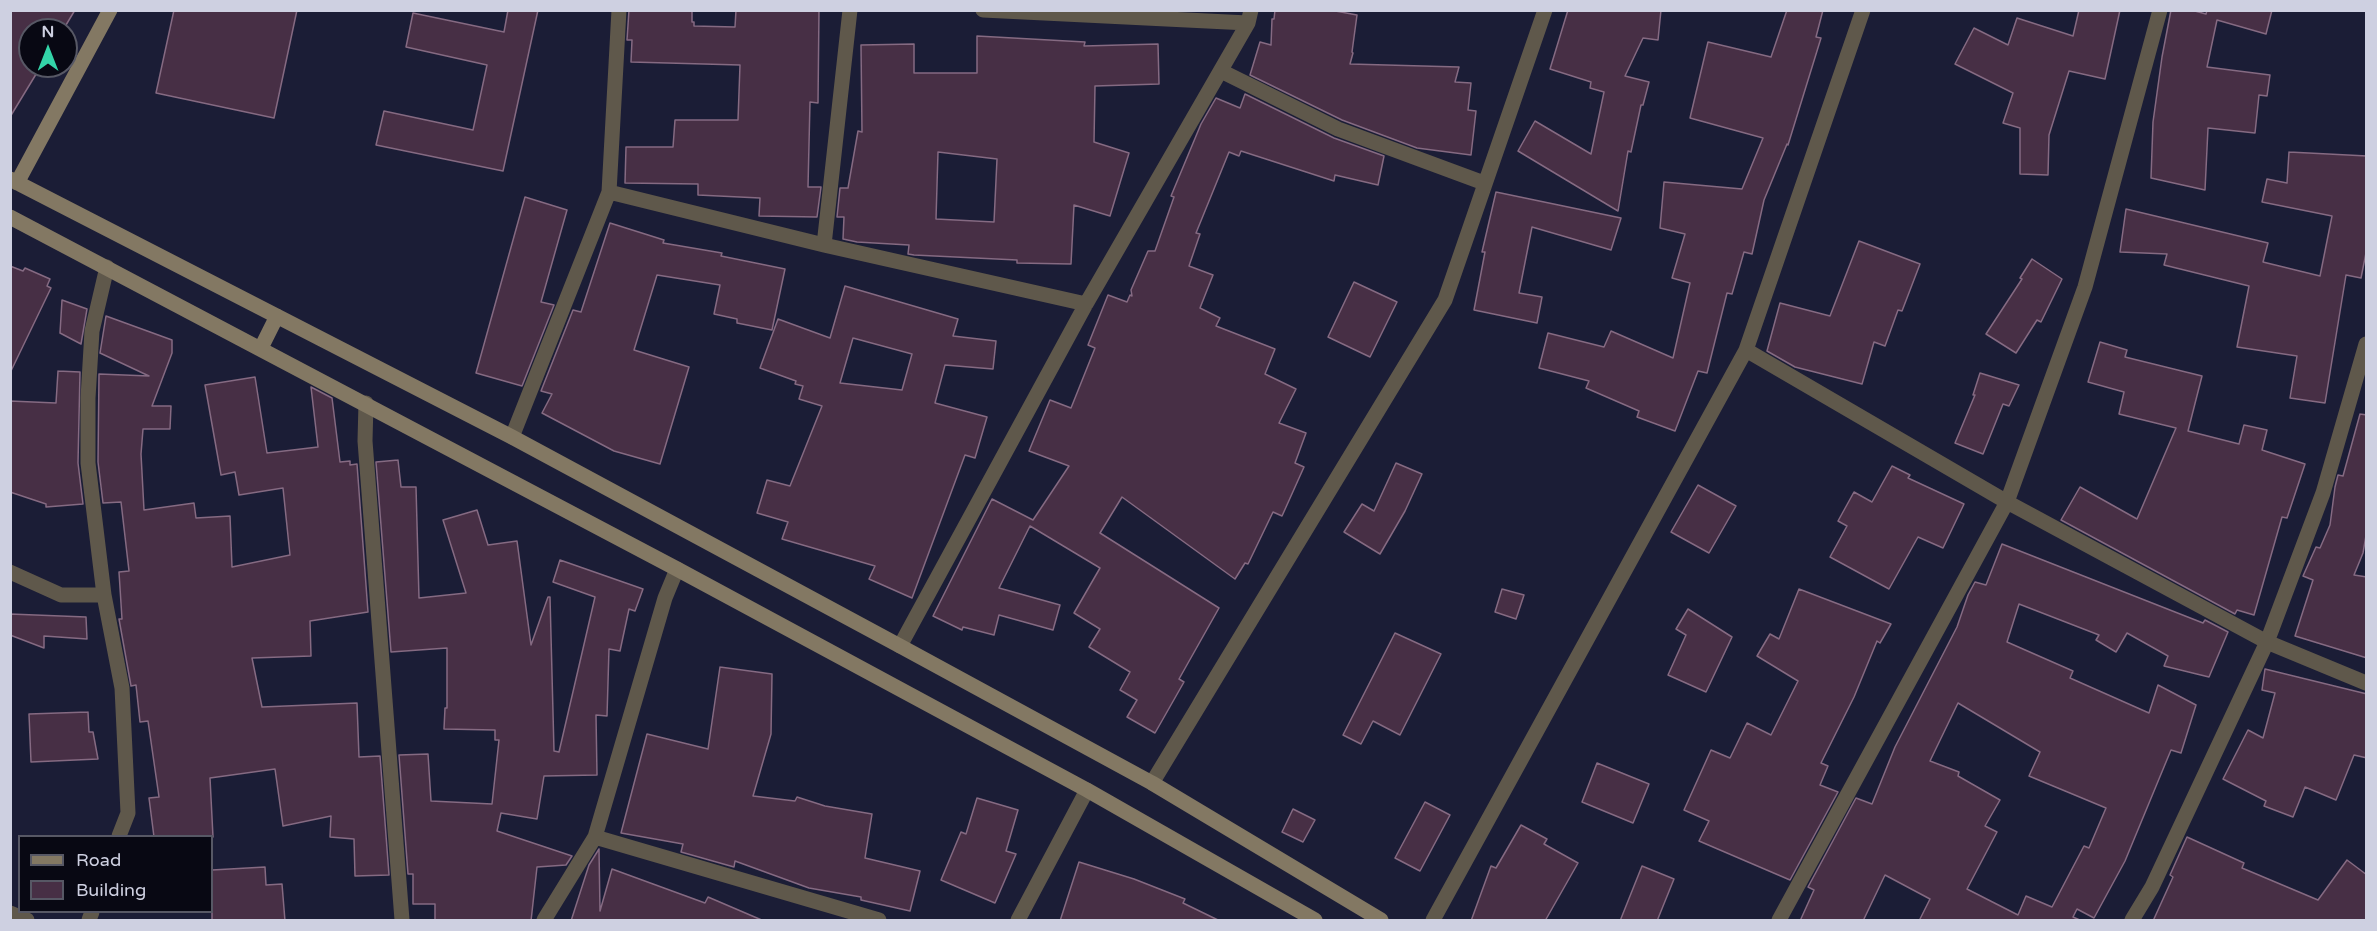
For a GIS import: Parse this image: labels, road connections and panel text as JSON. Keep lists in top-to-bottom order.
{
  "legend": ["Road", "Building"],
  "north": "top"
}
